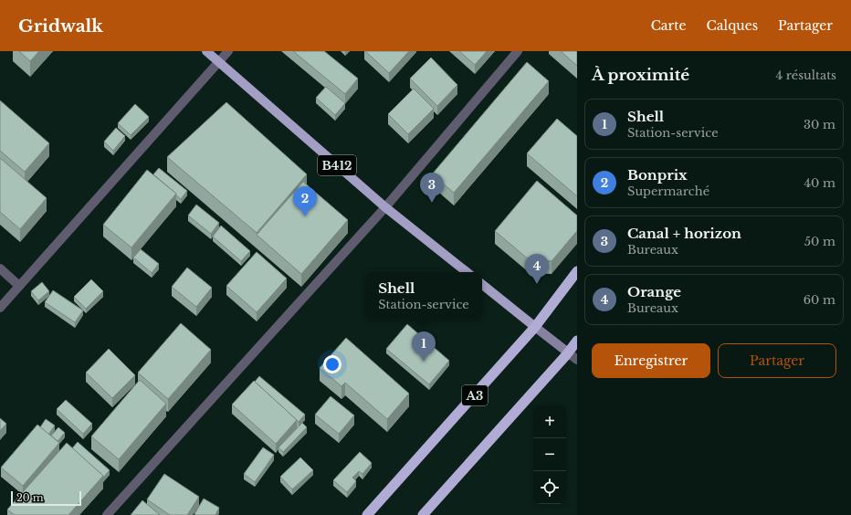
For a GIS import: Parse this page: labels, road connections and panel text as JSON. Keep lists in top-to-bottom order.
{
  "streets": {
    "highway": ["A3"],
    "main road": ["B412"]
  },
  "scale_bar": "20 m",
  "page": {
    "header": "Gridwalk",
    "nav": ["Carte", "Calques", "Partager"],
    "heading": ["À proximité", "4 résultats"],
    "list": [
      {
        "mark": "1",
        "name": "Shell",
        "note": "Station-service",
        "value": "30 m"
      },
      {
        "mark": "2",
        "name": "Bonprix",
        "note": "Supermarché",
        "value": "40 m"
      },
      {
        "mark": "3",
        "name": "Canal + horizon",
        "note": "Bureaux",
        "value": "50 m"
      },
      {
        "mark": "4",
        "name": "Orange",
        "note": "Bureaux",
        "value": "60 m"
      }
    ],
    "pins": [
      "3",
      "2",
      "4",
      "1"
    ],
    "popup": ["Shell", "Station-service"],
    "buttons": ["Enregistrer", "Partager"],
    "map_buttons": ["+", "−"],
    "scale": "20 m"
  }
}
